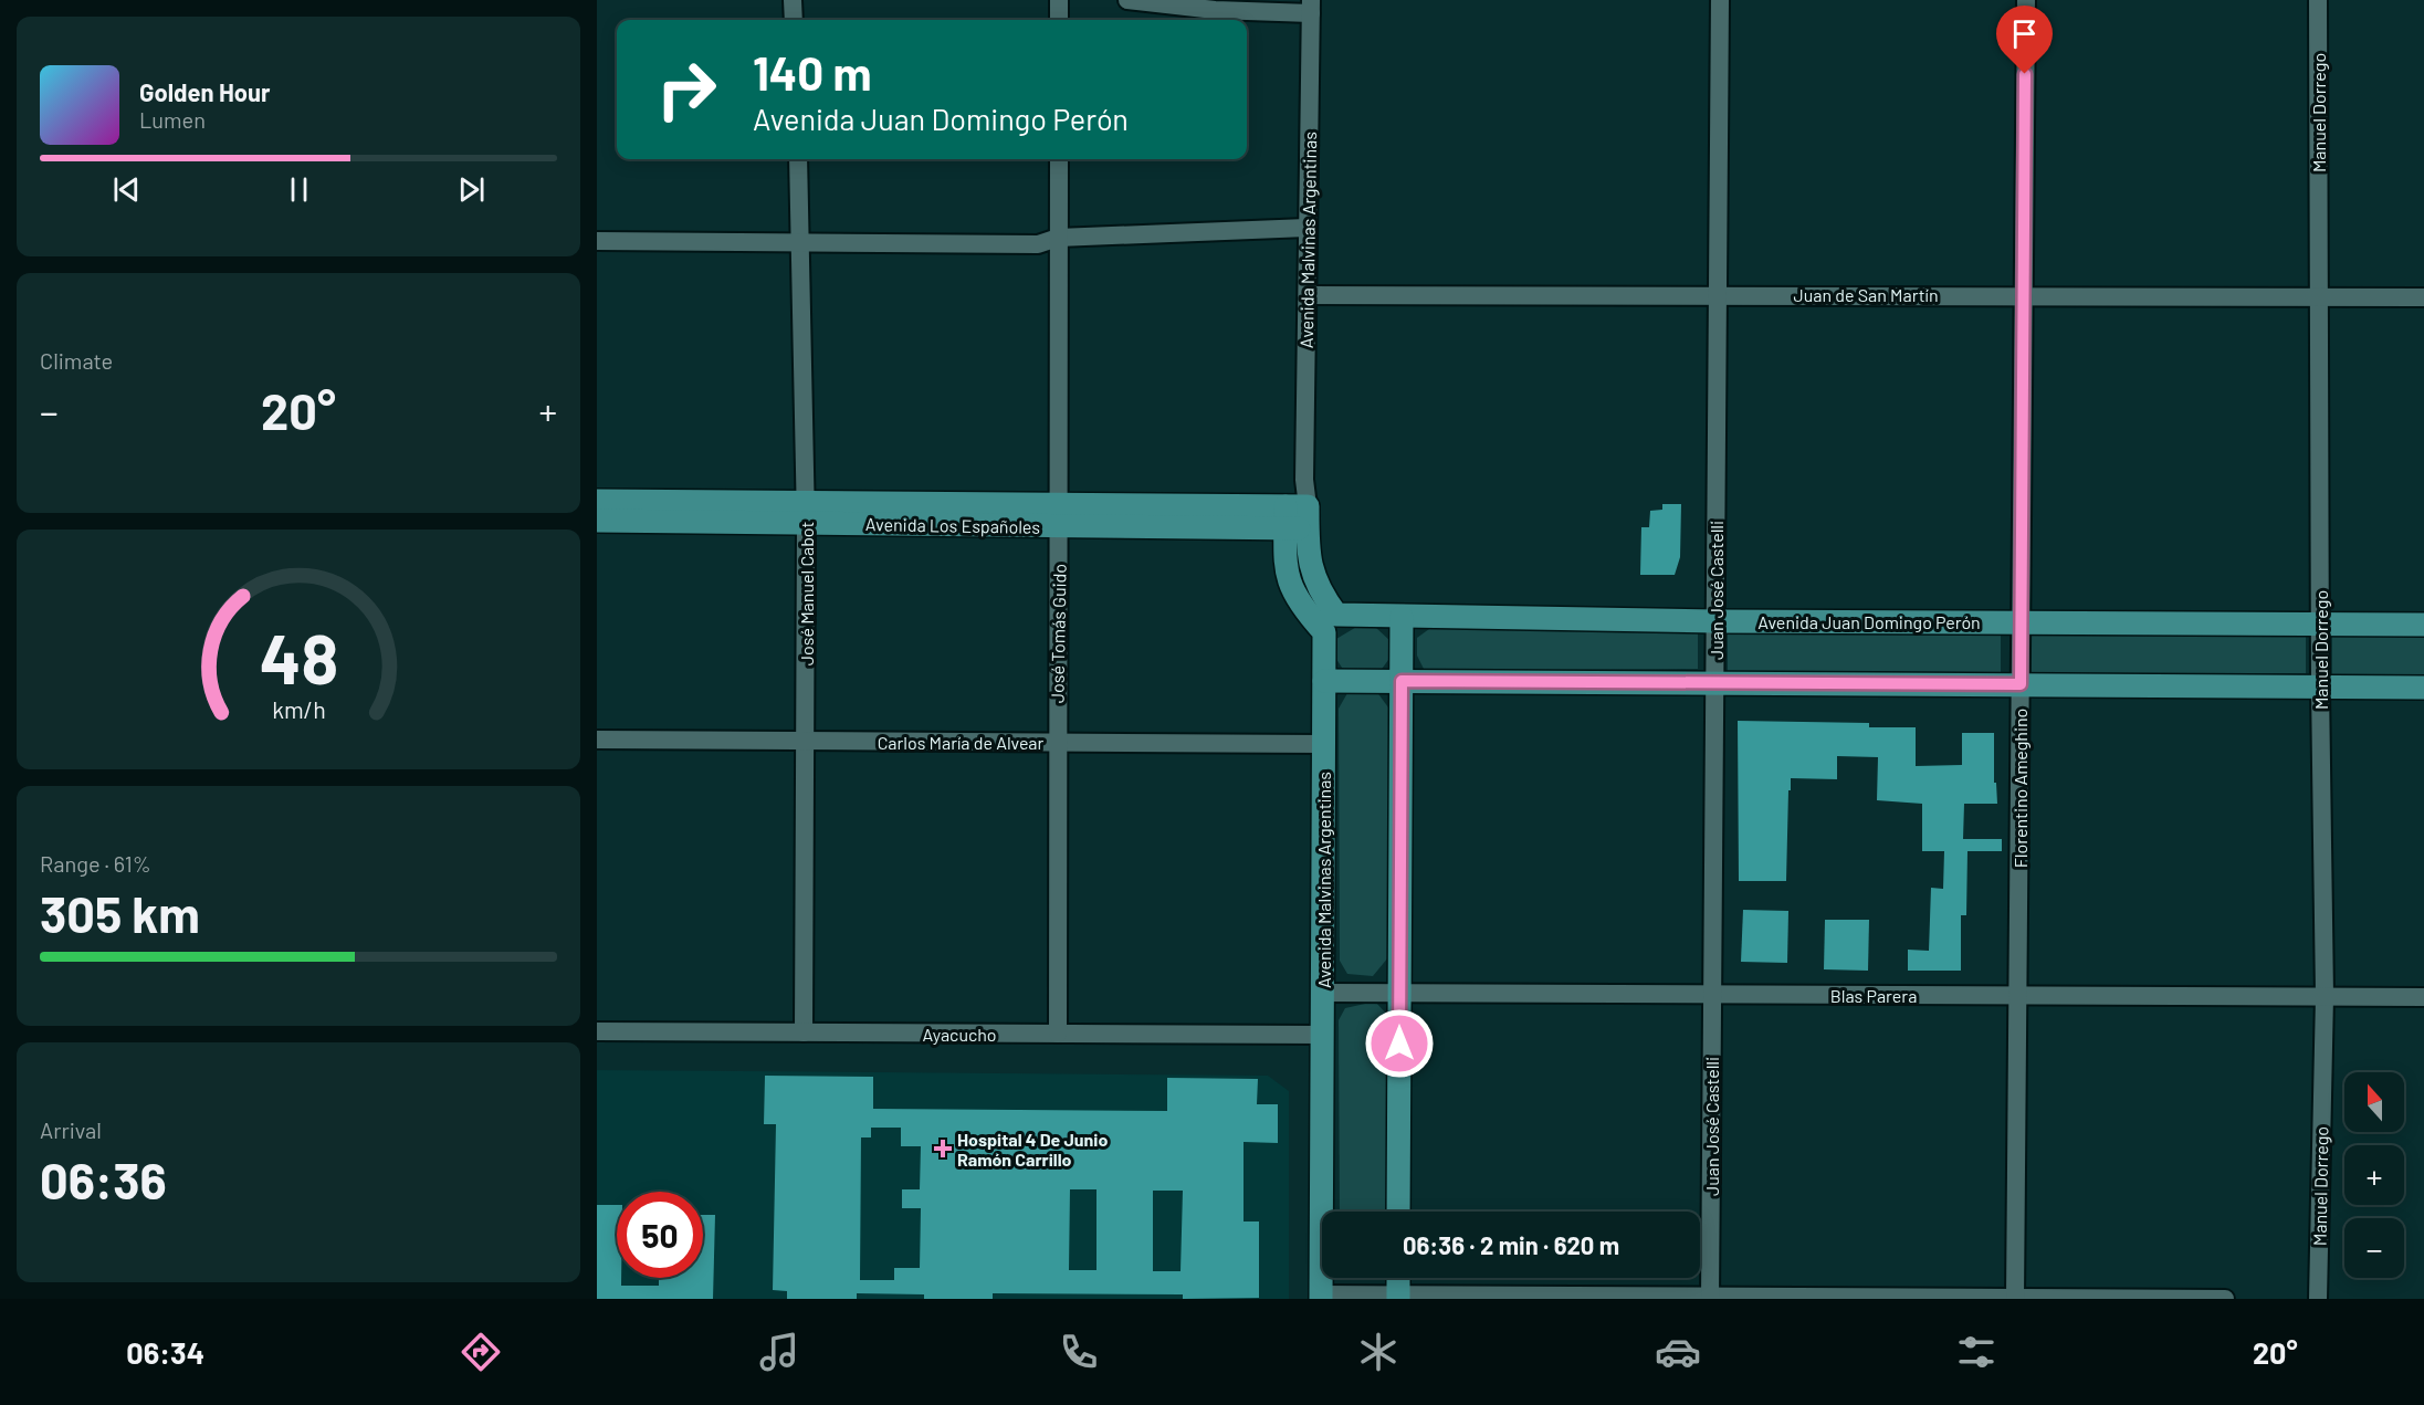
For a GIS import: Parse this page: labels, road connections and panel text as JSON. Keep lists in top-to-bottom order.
{
  "streets": {
    "main road": ["Avenida Malvinas Argentinas", "Avenida Los Españoles", "Avenida Juan Domingo Perón"],
    "street": [
      "Manuel Dorrego",
      "Juan de San Martín",
      "Juan José Castelli",
      "José Manuel Cabot",
      "José Tomás Guido",
      "Carlos María de Alvear",
      "Florentino Ameghino",
      "Blas Parera",
      "Ayacucho"
    ]
  },
  "crossings": [
    ["Manuel Dorrego", "Juan de San Martín"],
    ["Manuel Dorrego", "Avenida Juan Domingo Perón"],
    ["Manuel Dorrego", "Blas Parera"],
    ["Avenida Malvinas Argentinas", "Juan de San Martín"],
    ["Avenida Malvinas Argentinas", "Avenida Los Españoles"],
    ["Avenida Malvinas Argentinas", "Avenida Juan Domingo Perón"],
    ["Avenida Malvinas Argentinas", "Carlos María de Alvear"],
    ["Avenida Malvinas Argentinas", "Blas Parera"],
    ["Avenida Malvinas Argentinas", "Ayacucho"],
    ["Juan de San Martín", "Juan José Castelli"],
    ["Juan de San Martín", "Florentino Ameghino"],
    ["Avenida Los Españoles", "José Manuel Cabot"],
    ["Avenida Los Españoles", "José Tomás Guido"],
    ["Juan José Castelli", "Avenida Juan Domingo Perón"],
    ["Juan José Castelli", "Blas Parera"],
    ["José Manuel Cabot", "Carlos María de Alvear"],
    ["José Manuel Cabot", "Ayacucho"],
    ["Avenida Juan Domingo Perón", "Florentino Ameghino"],
    ["José Tomás Guido", "Carlos María de Alvear"],
    ["José Tomás Guido", "Ayacucho"],
    ["Florentino Ameghino", "Blas Parera"]
  ],
  "places": {
    "health": ["Hospital 4 De Junio Ramón Carrillo"]
  },
  "north": "top",
  "page": {
    "turn": ["140 m", "Avenida Juan Domingo Perón"],
    "song": ["Golden Hour", "Lumen"],
    "tile": [
      "Climate",
      ["Range · 61%", "305 km"],
      ["Arrival", "06:36"]
    ],
    "heat": ["−", "20°", "+"],
    "map_buttons": ["+", "−"],
    "limit": "50",
    "trip": "06:36 · 2 min · 620 m",
    "tabs": ["06:34", "20°"],
    "gauge": ["48", "km/h"]
  }
}
